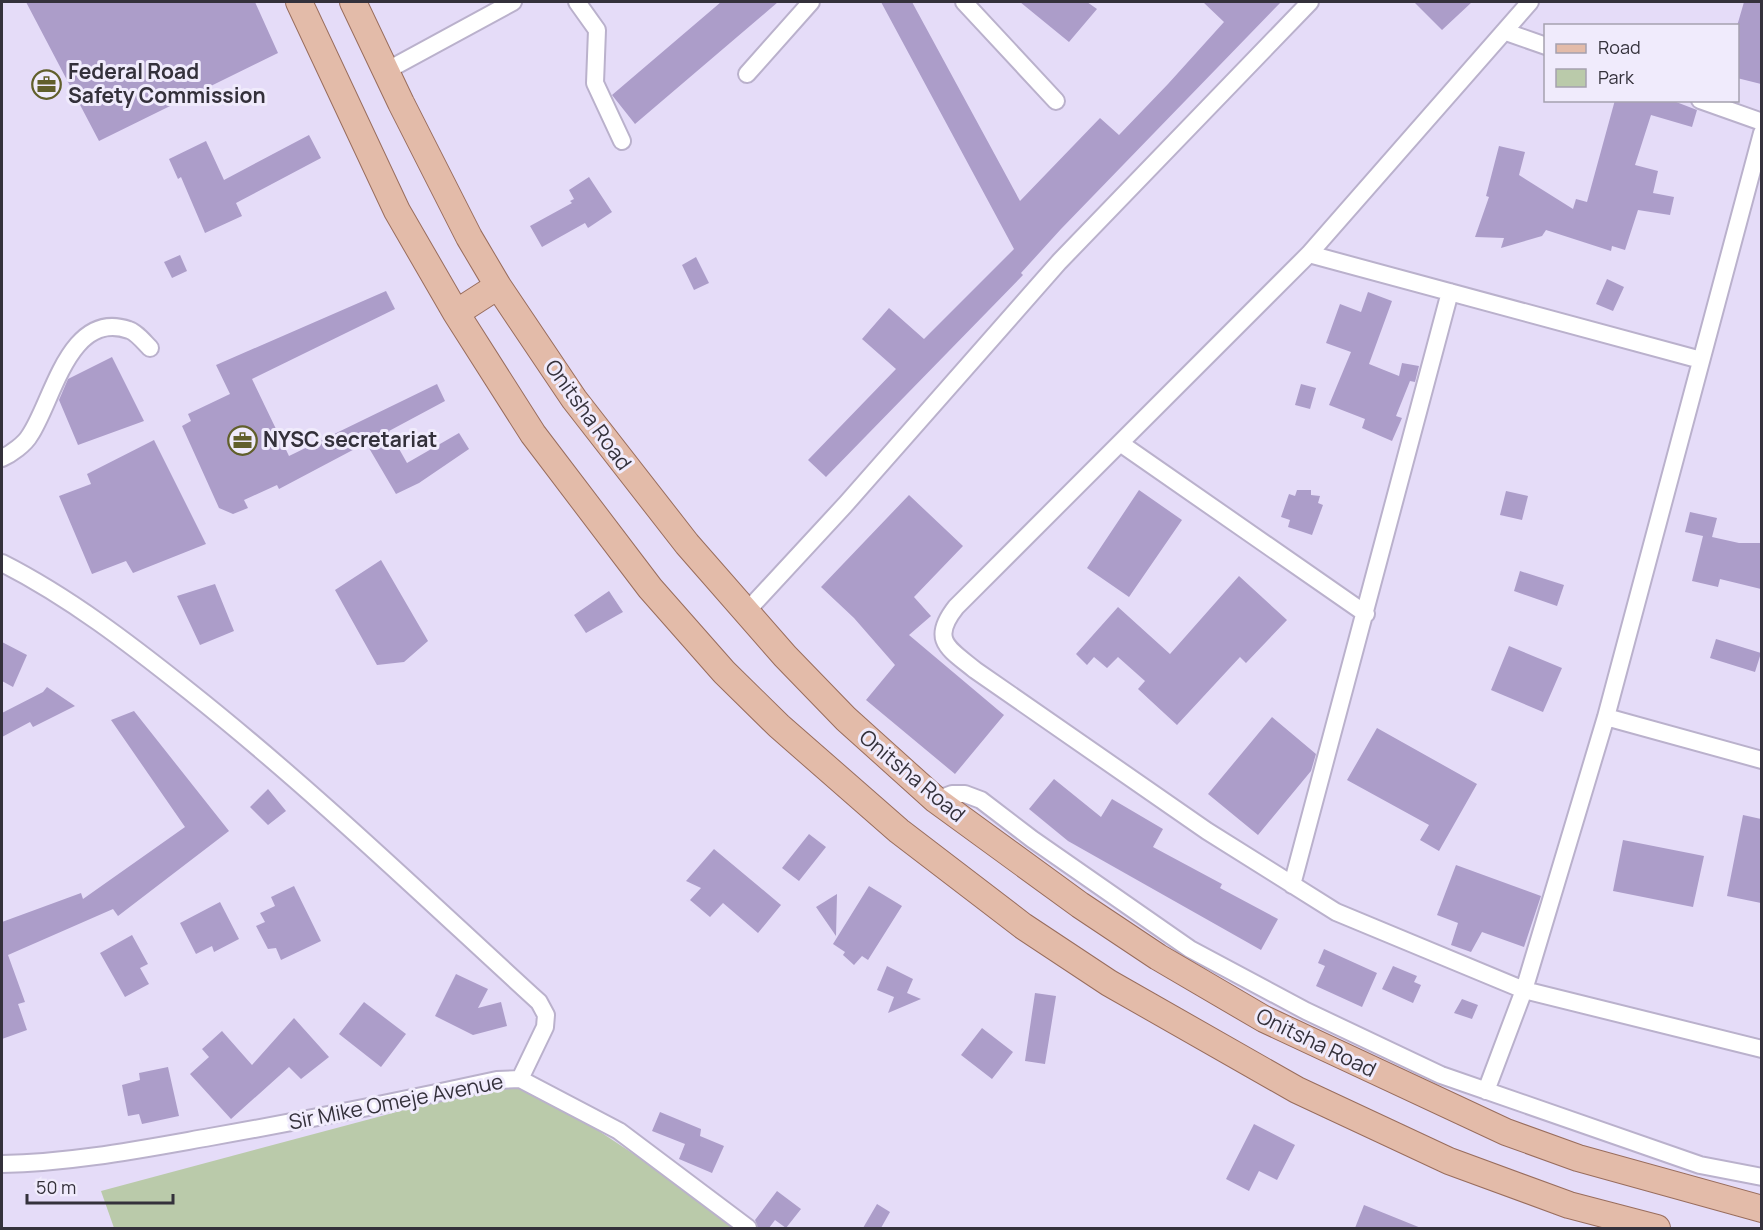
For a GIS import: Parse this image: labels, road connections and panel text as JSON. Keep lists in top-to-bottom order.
{
  "streets": {
    "main road": ["Onitsha Road"],
    "street": ["Sir Mike Omeje Avenue"]
  },
  "places": {
    "office": ["Federal Road Safety Commission", "NYSC secretariat"]
  },
  "legend": ["Road", "Park"],
  "scale_bar": "50 m"
}
